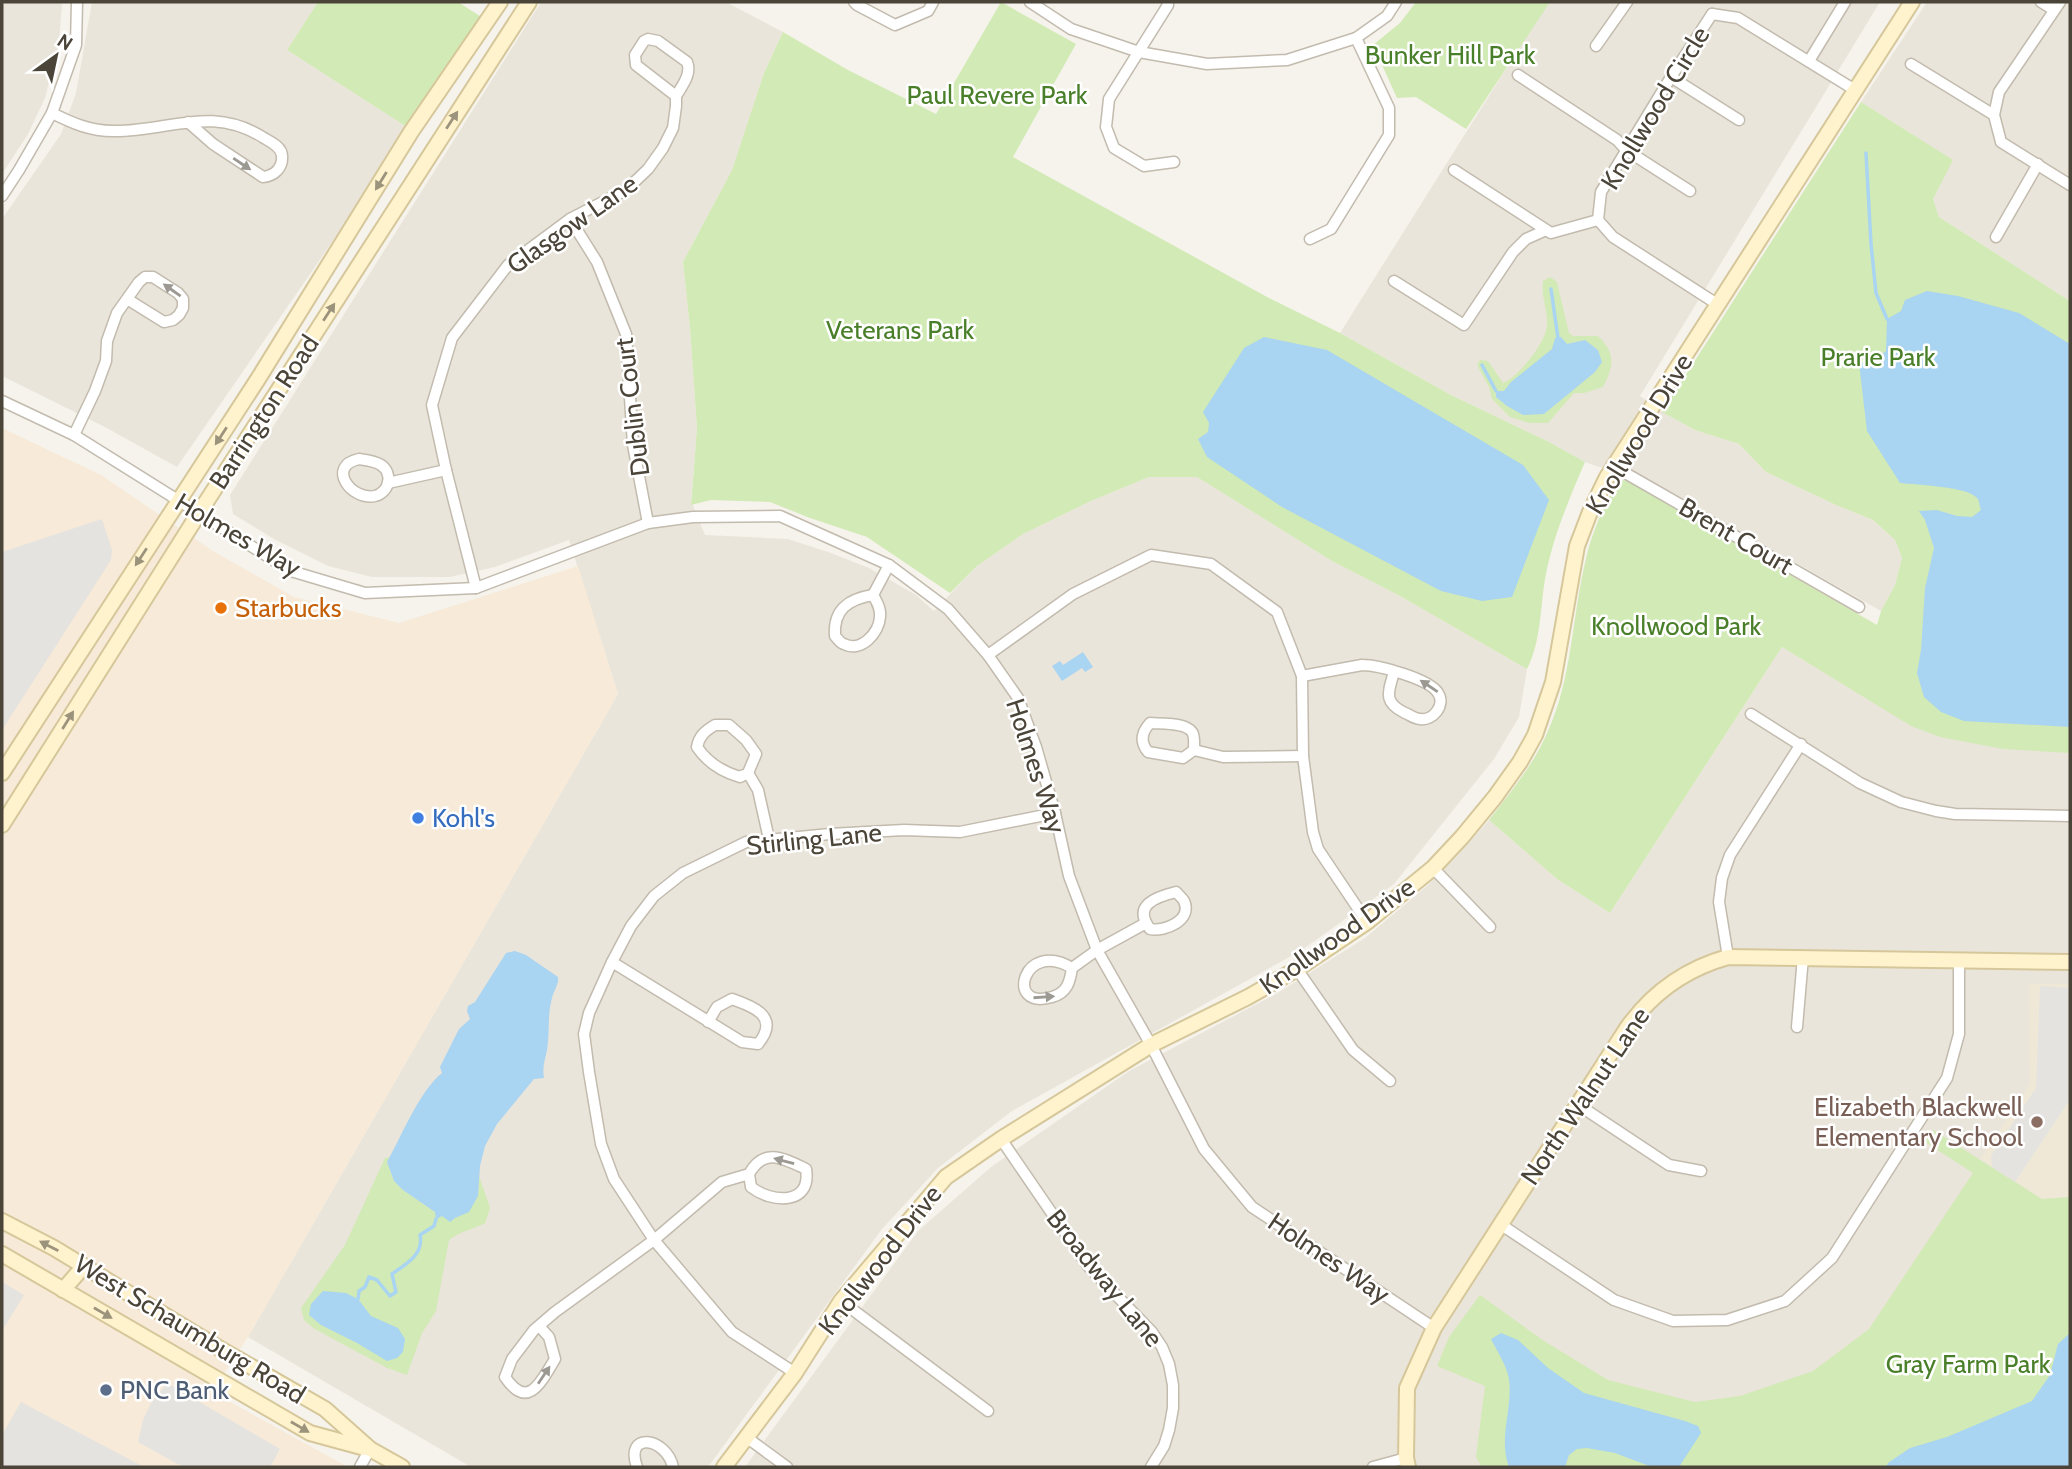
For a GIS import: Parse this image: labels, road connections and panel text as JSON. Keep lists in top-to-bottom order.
{
  "streets": {
    "street": [
      "Knollwood Circle",
      "Glasgow Lane",
      "Dublin Court",
      "Barrington Road",
      "Knollwood Drive",
      "Holmes Way",
      "Brent Court",
      "Stirling Lane",
      "North Walnut Lane",
      "Broadway Lane",
      "West Schaumburg Road"
    ]
  },
  "crossings": [
    ["Knollwood Circle", "Knollwood Drive"],
    ["Glasgow Lane", "Dublin Court"],
    ["Glasgow Lane", "Holmes Way"],
    ["Dublin Court", "Holmes Way"],
    ["Barrington Road", "Holmes Way"],
    ["Knollwood Drive", "Holmes Way"],
    ["Knollwood Drive", "Brent Court"],
    ["Knollwood Drive", "Stirling Lane"],
    ["Knollwood Drive", "Broadway Lane"],
    ["Holmes Way", "Stirling Lane"],
    ["Holmes Way", "North Walnut Lane"]
  ],
  "parks": [
    "Bunker Hill Park",
    "Paul Revere Park",
    "Veterans Park",
    "Prarie Park",
    "Knollwood Park",
    "Gray Farm Park"
  ],
  "places": [
    "Starbucks",
    "Kohl's",
    "Elizabeth Blackwell Elementary School",
    "PNC Bank"
  ],
  "north": "top right"
}
